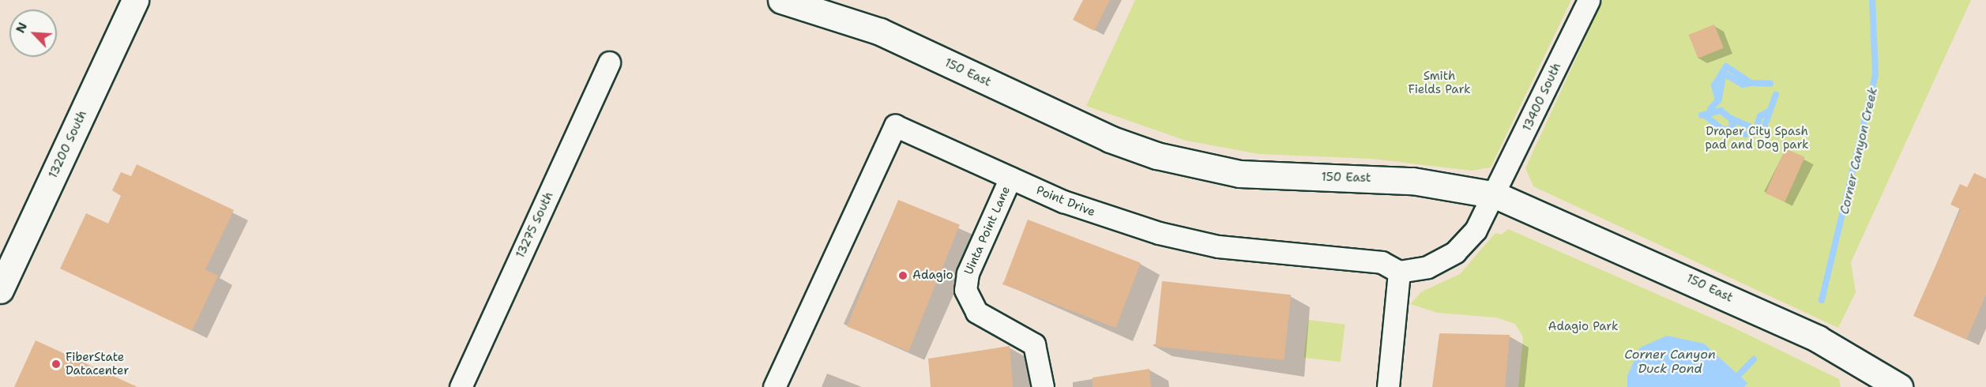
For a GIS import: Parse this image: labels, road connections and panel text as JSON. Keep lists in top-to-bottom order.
{
  "streets": {
    "street": [
      "150 East",
      "13400 South",
      "13200 South",
      "Point Drive",
      "13275 South",
      "Uinta Point Lane"
    ]
  },
  "crossings": [
    ["150 East", "13400 South"],
    ["Point Drive", "Uinta Point Lane"]
  ],
  "water": ["Corner Canyon Creek", "Corner Canyon Duck Pond"],
  "parks": ["Smith Fields Park", "Draper City Spash pad and Dog park", "Adagio Park"],
  "places": ["Adagio", "FiberState Datacenter"],
  "north": "top left"
}
